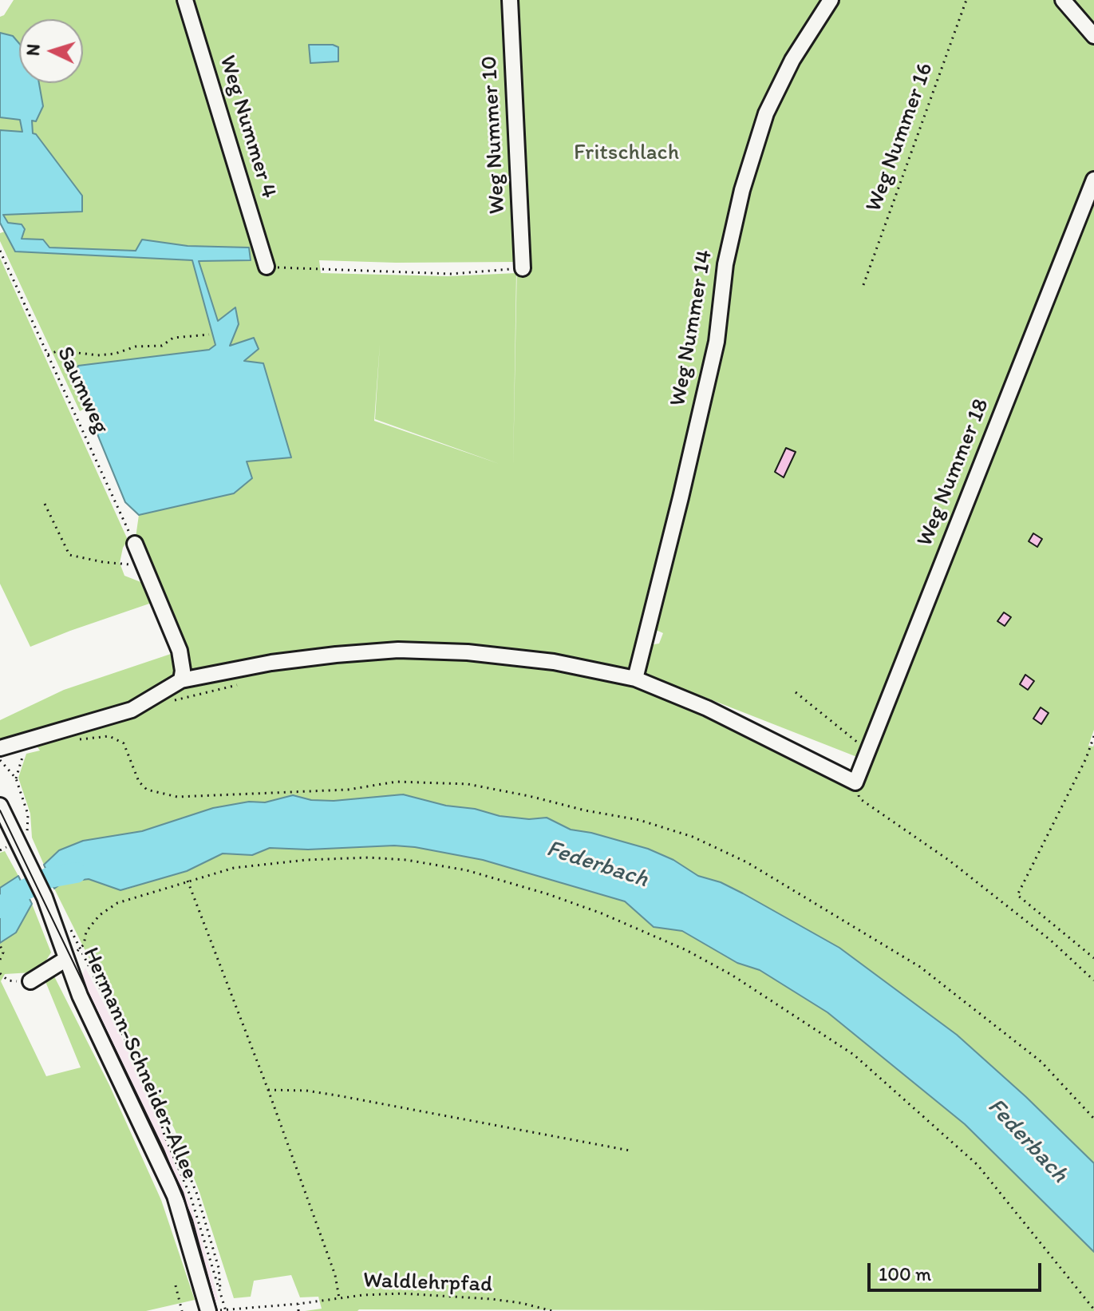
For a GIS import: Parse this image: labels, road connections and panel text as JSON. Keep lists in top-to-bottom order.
{
  "streets": {
    "street": [
      "Weg Nummer 4",
      "Weg Nummer 10",
      "Weg Nummer 14",
      "Weg Nummer 18",
      "Hermann-Schneider-Allee"
    ],
    "path": ["Weg Nummer 16", "Saumweg", "Waldlehrpfad"]
  },
  "water": ["Federbach"],
  "parks": ["Fritschlach"],
  "scale_bar": "100 m",
  "north": "left"
}
